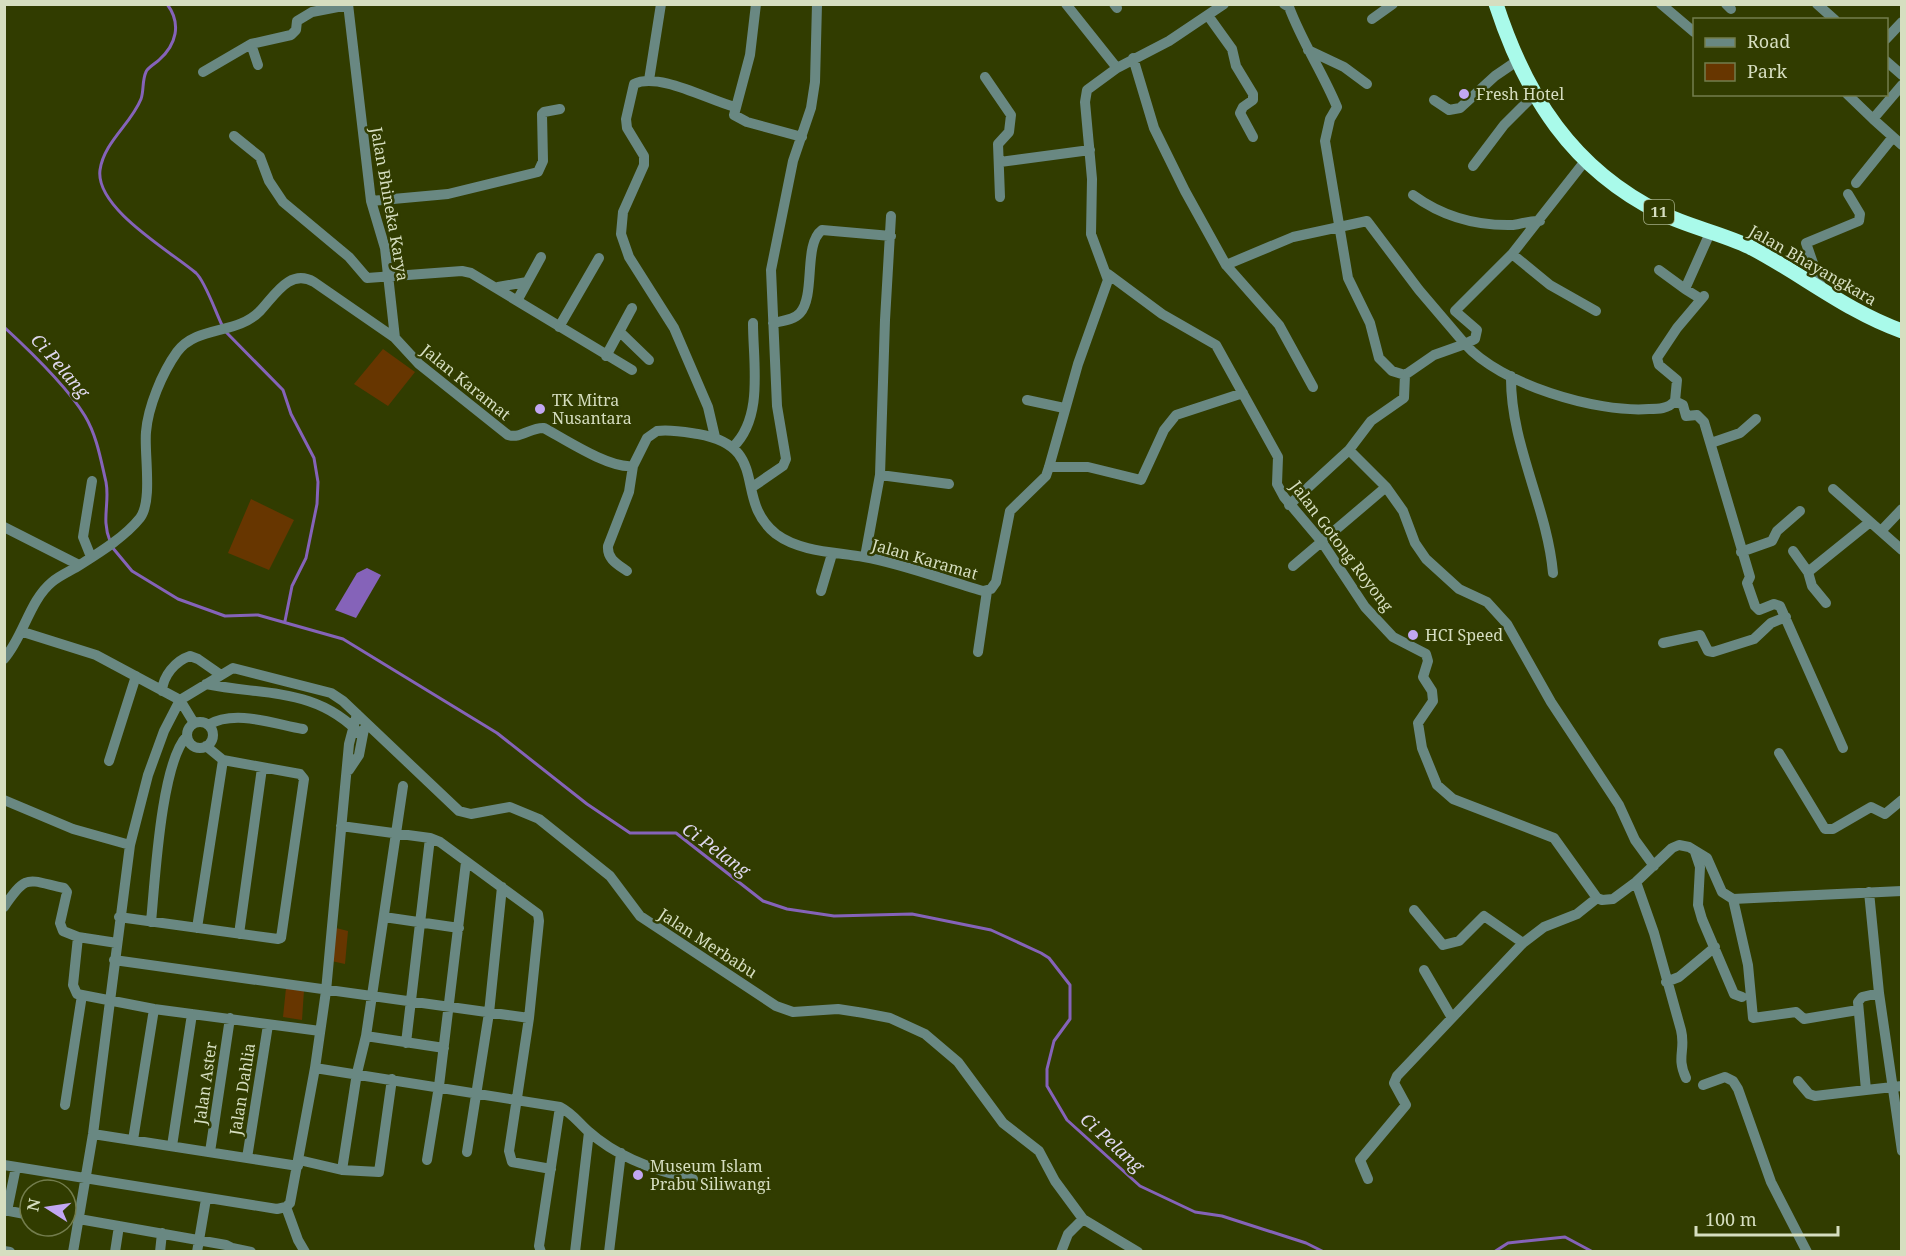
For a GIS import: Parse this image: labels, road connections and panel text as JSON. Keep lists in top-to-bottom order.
{
  "streets": {
    "highway": ["11", "Jalan Bhayangkara"],
    "street": [
      "Jalan Bhineka Karya",
      "Jalan Karamat",
      "Jalan Gotong Royong",
      "Jalan Merbabu",
      "Jalan Aster",
      "Jalan Dahlia"
    ]
  },
  "crossings": [
    ["Jalan Bhineka Karya", "Jalan Karamat"],
    ["Jalan Karamat", "Jalan Gotong Royong"]
  ],
  "water": ["Ci Pelang"],
  "places": [
    "Fresh Hotel",
    "TK Mitra Nusantara",
    "HCI Speed",
    "Museum Islam Prabu Siliwangi"
  ],
  "legend": ["Road", "Park"],
  "scale_bar": "100 m",
  "north": "left"
}
